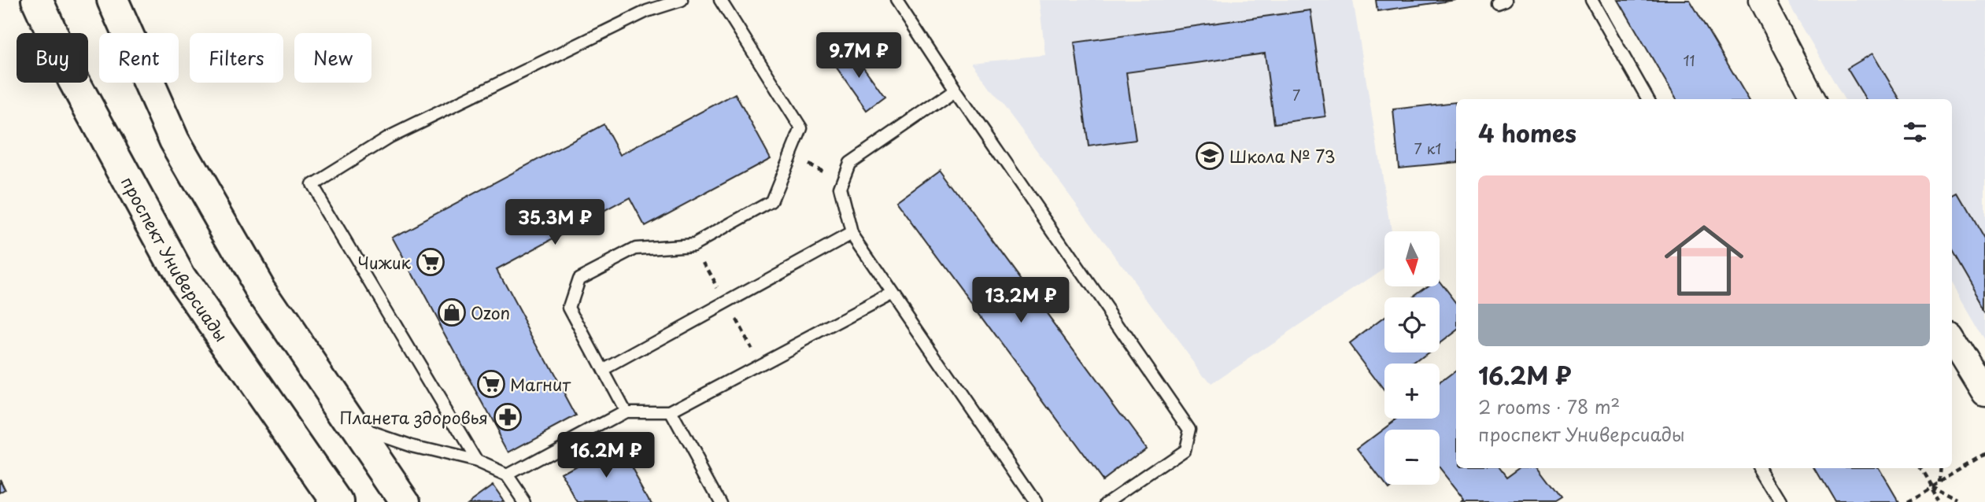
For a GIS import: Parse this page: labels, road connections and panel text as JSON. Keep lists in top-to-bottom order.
{
  "streets": {
    "main road": ["проспект Универсиады"]
  },
  "places": {
    "school or university": ["Школа № 73"],
    "supermarket": ["Чижик", "Магнит"],
    "shop": ["Ozon"],
    "pharmacy": ["Планета здоровья"]
  },
  "house_numbers": ["11", "7", "7 к1"],
  "north": "bottom",
  "page": {
    "price": [
      "9.7M ₽",
      "35.3M ₽",
      "13.2M ₽",
      "16.2M ₽"
    ],
    "chip": [
      "Buy",
      "Rent",
      "Filters",
      "New"
    ],
    "heading": "4 homes",
    "list": [
      {
        "name": "16.2M ₽",
        "note": "2 rooms · 78 m² · проспект Универсиады"
      }
    ],
    "map_buttons": ["+", "−"]
  }
}
